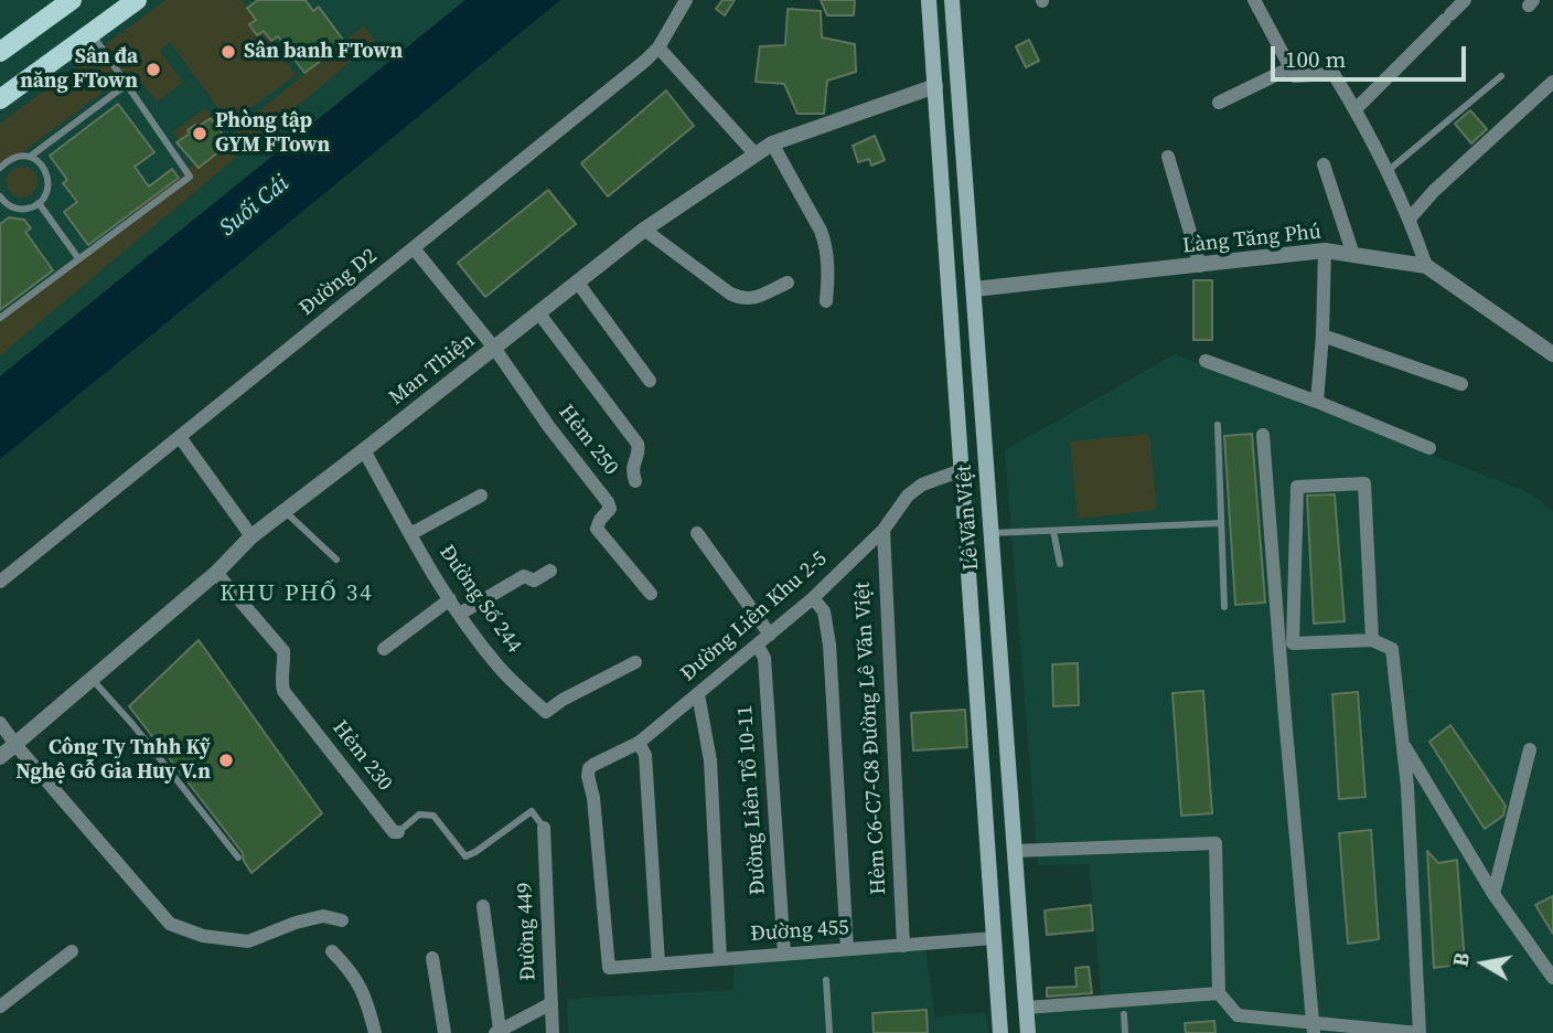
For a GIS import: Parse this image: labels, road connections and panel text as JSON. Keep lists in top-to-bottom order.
{
  "streets": {
    "main road": ["Lê Văn Việt"],
    "street": [
      "Làng Tăng Phú",
      "Đường D2",
      "Man Thiện",
      "Hẻm 250",
      "Đường Số 244",
      "Đường Liên Khu 2-5",
      "Hẻm C6-C7-C8 Đường Lê Văn Việt",
      "Hẻm 230",
      "Đường Liên Tổ 10-11",
      "Đường 449",
      "Đường 455"
    ]
  },
  "crossings": [
    ["Làng Tăng Phú", "Lê Văn Việt"],
    ["Man Thiện", "Hẻm 250"],
    ["Man Thiện", "Lê Văn Việt"],
    ["Man Thiện", "Đường Số 244"],
    ["Man Thiện", "Hẻm 230"],
    ["Lê Văn Việt", "Đường Liên Khu 2-5"],
    ["Lê Văn Việt", "Đường 455"],
    ["Đường Liên Khu 2-5", "Hẻm C6-C7-C8 Đường Lê Văn Việt"],
    ["Đường Liên Khu 2-5", "Đường Liên Tổ 10-11"],
    ["Đường Liên Khu 2-5", "Đường 455"],
    ["Hẻm C6-C7-C8 Đường Lê Văn Việt", "Đường 455"],
    ["Hẻm 230", "Đường 449"],
    ["Đường Liên Tổ 10-11", "Đường 455"]
  ],
  "districts": ["KHU PHỐ 34"],
  "water": ["Suối Cái"],
  "places": [
    "Sân banh FTown",
    "Sân đa năng FTown",
    "Phòng tập GYM FTown",
    "Công Ty Tnhh Kỹ Nghệ Gỗ Gia Huy V.n"
  ],
  "scale_bar": "100 m",
  "north": "left"
}
